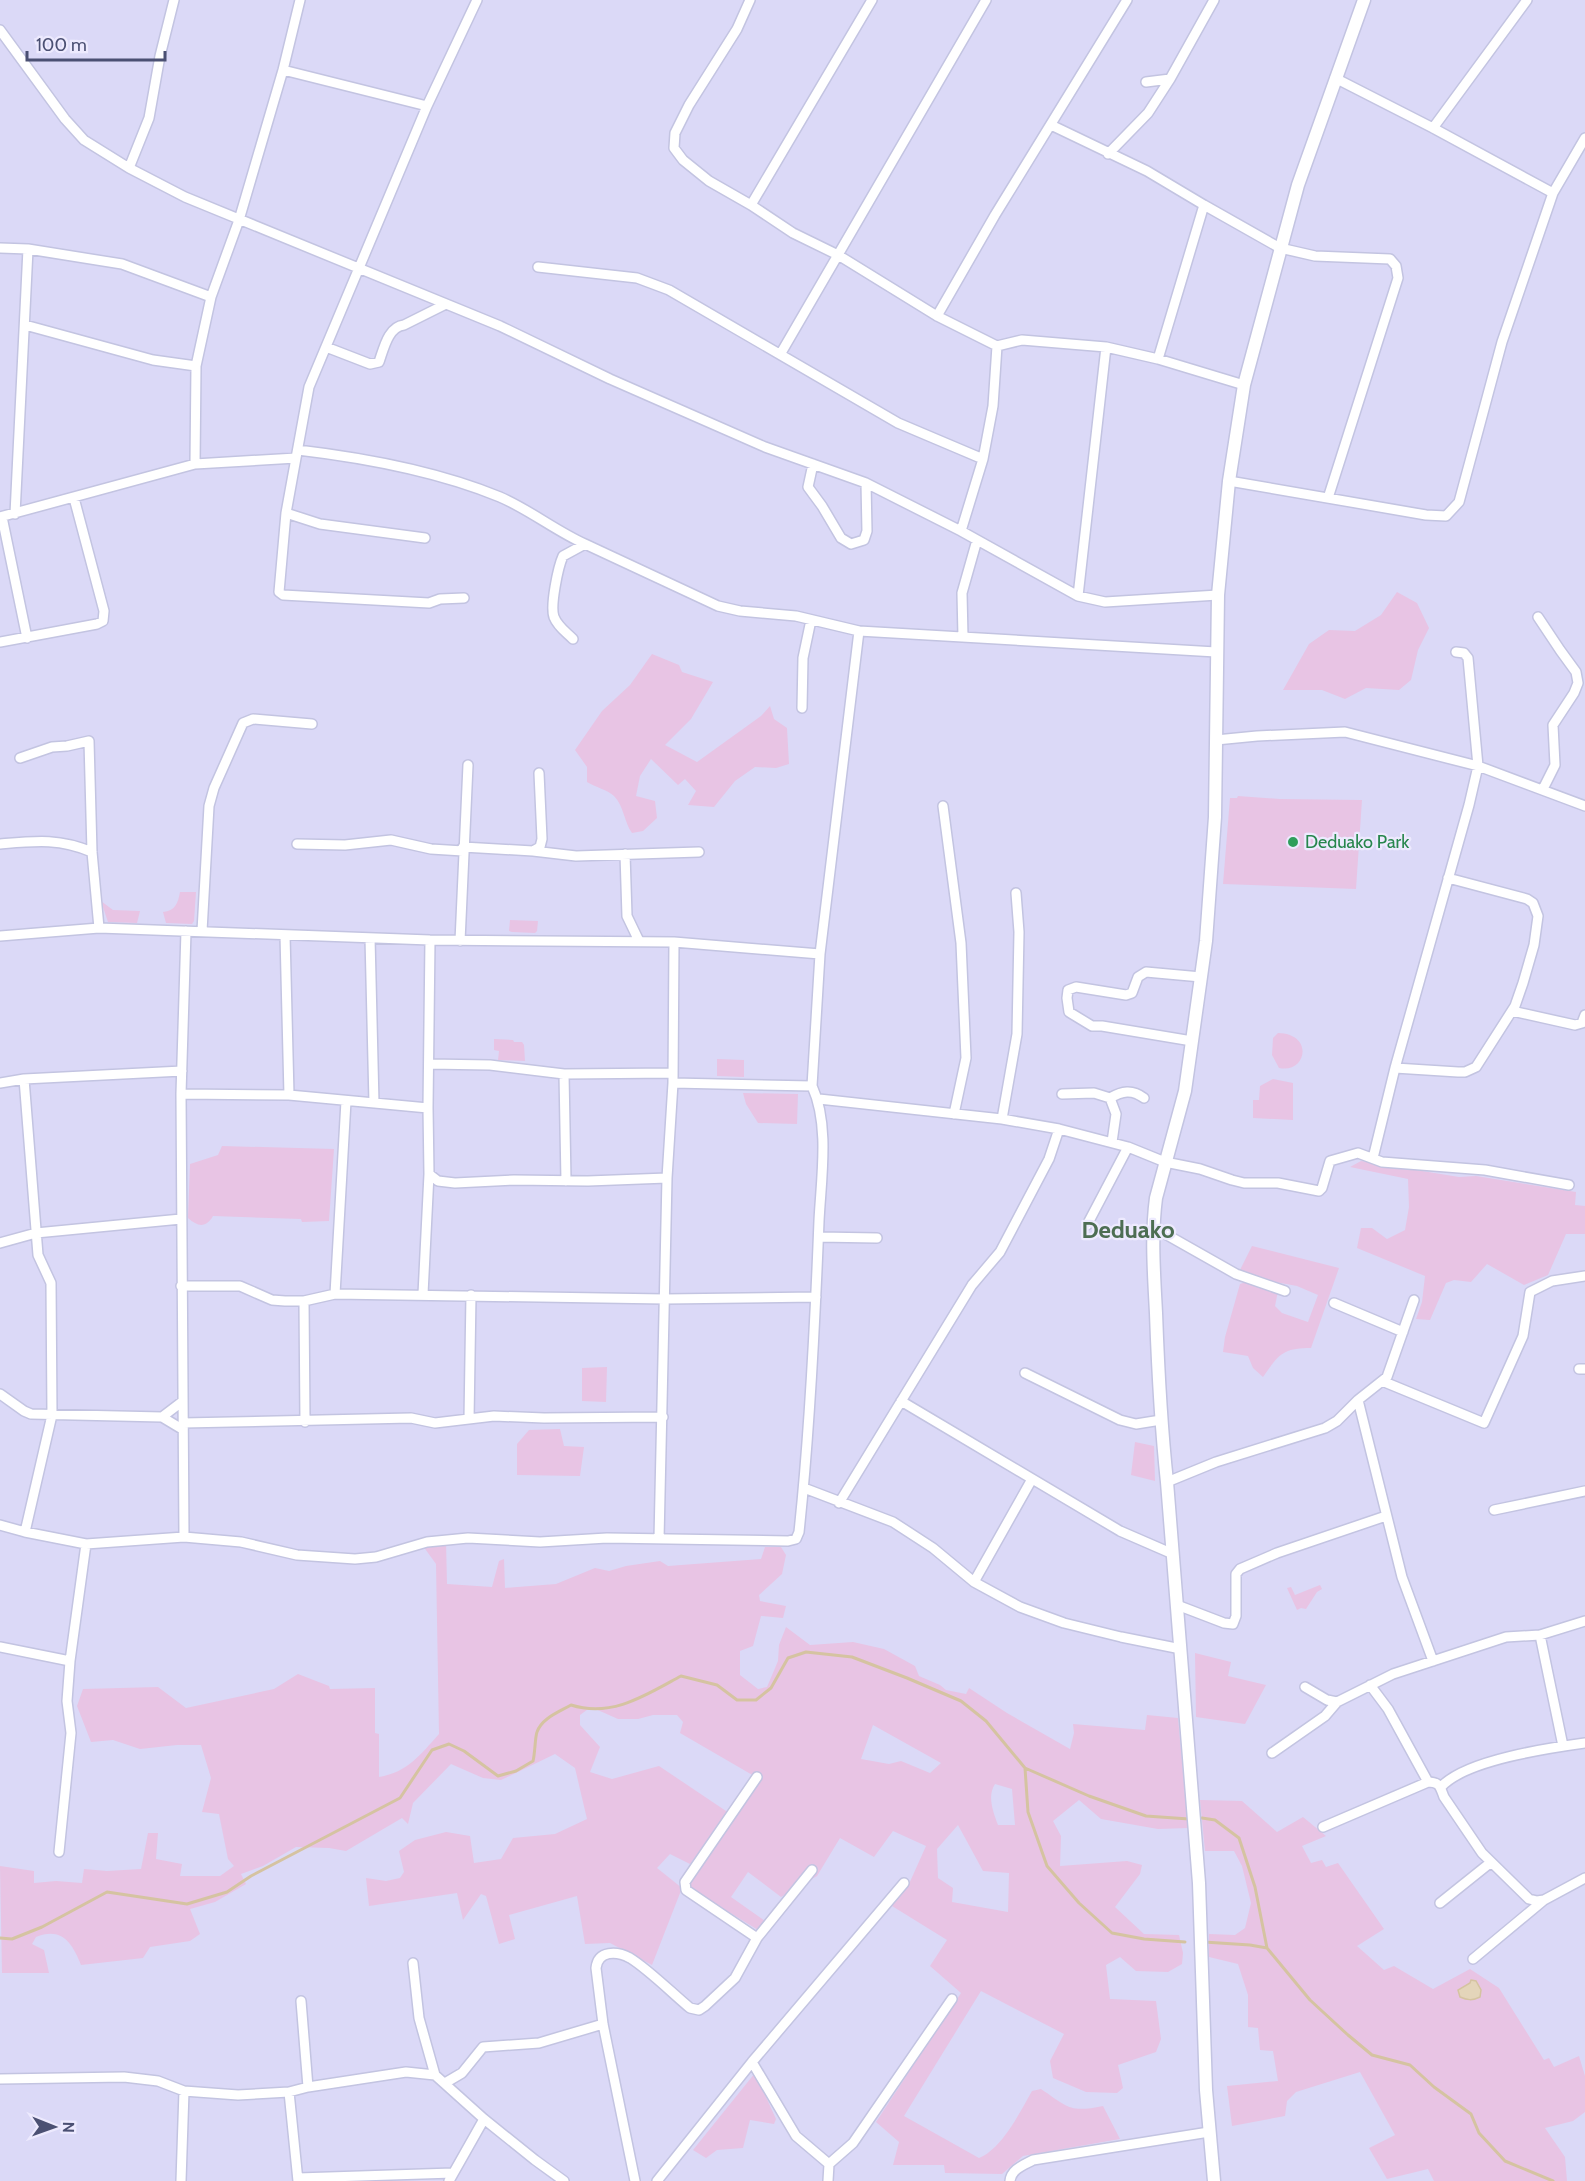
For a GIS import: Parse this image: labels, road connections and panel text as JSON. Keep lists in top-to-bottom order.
{
  "districts": ["Deduako"],
  "places": ["Deduako Park"],
  "scale_bar": "100 m",
  "north": "right"
}
